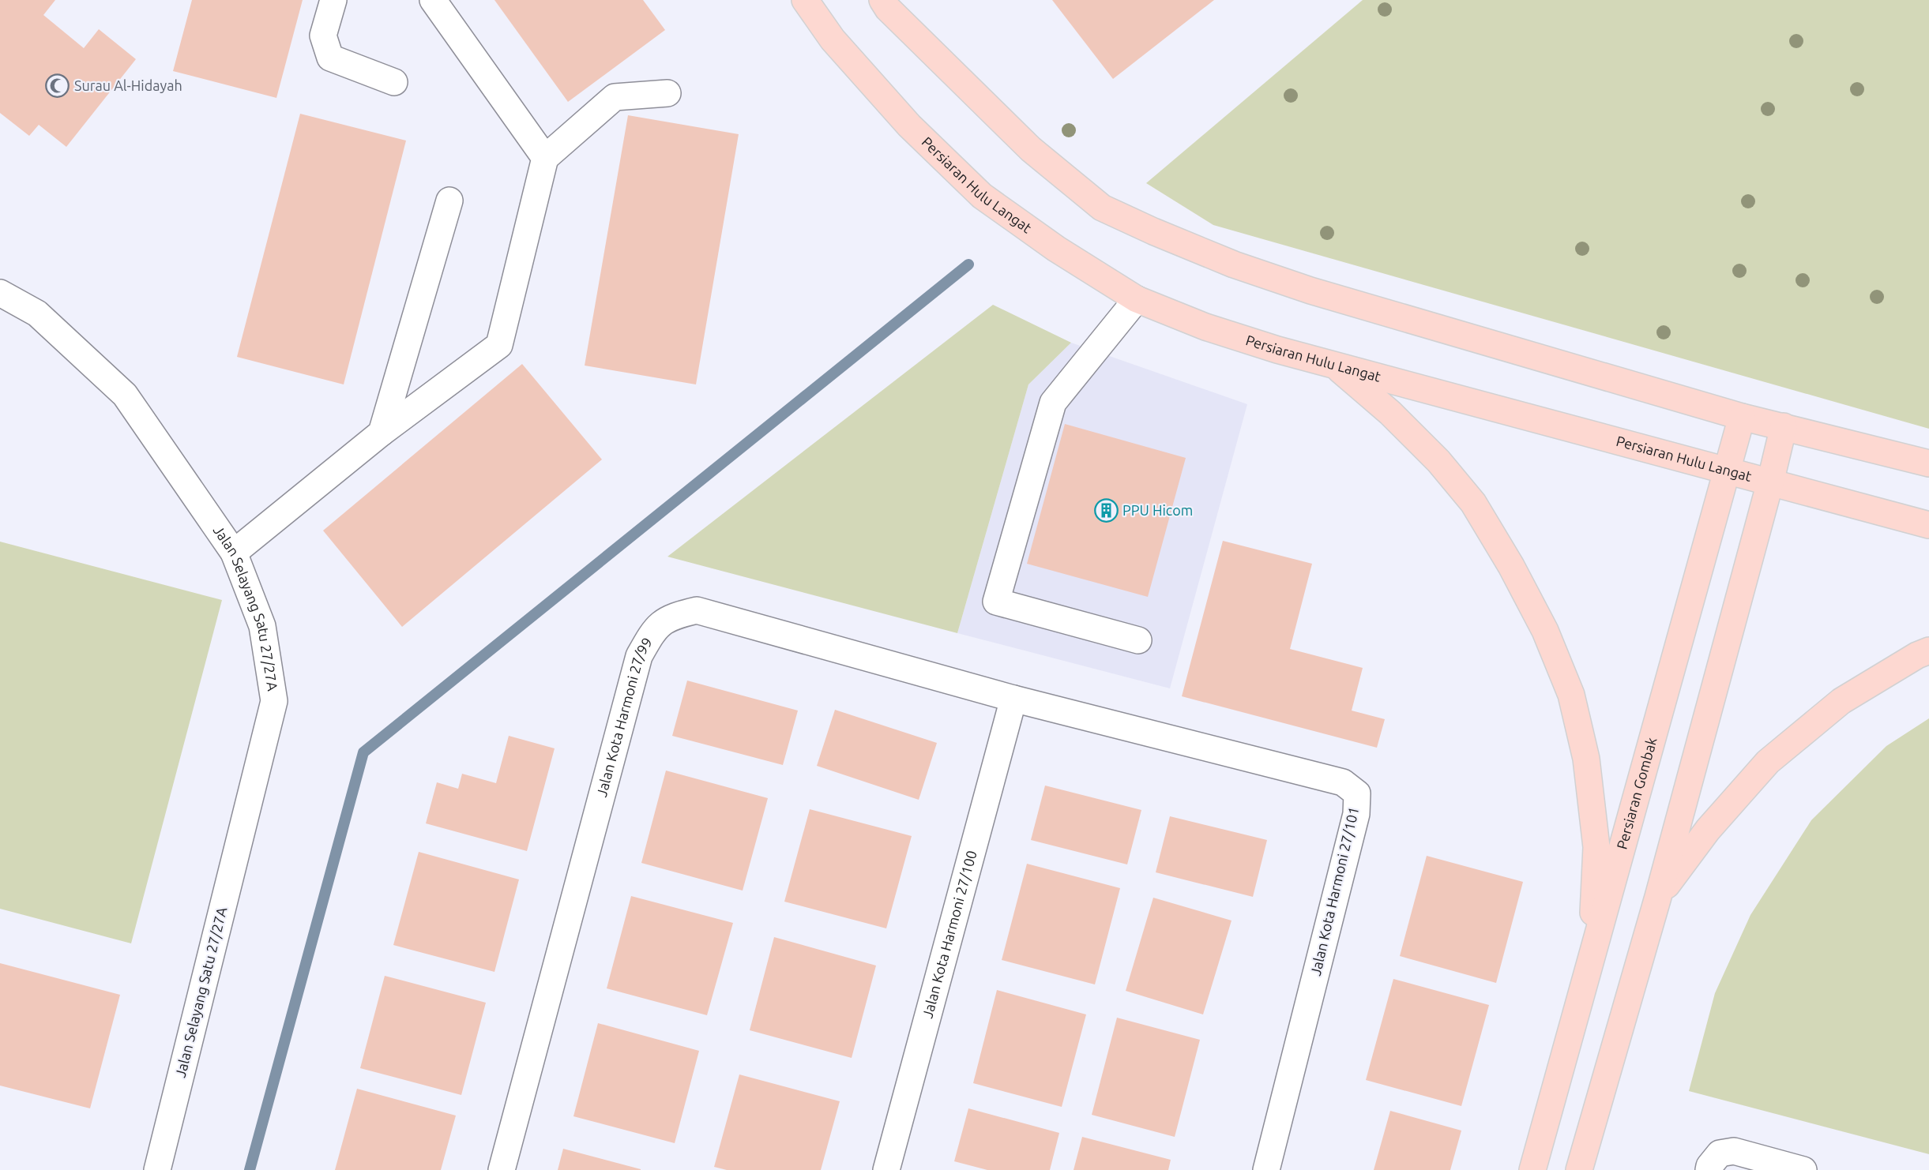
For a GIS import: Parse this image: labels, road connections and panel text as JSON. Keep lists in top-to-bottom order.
{
  "streets": {
    "main road": ["Persiaran Hulu Langat", "Persiaran Gombak"],
    "street": [
      "Jalan Selayang Satu 27/27A",
      "Jalan Kota Harmoni 27/99",
      "Jalan Kota Harmoni 27/101",
      "Jalan Kota Harmoni 27/100"
    ]
  },
  "crossings": [
    ["Persiaran Hulu Langat", "Persiaran Gombak"],
    ["Jalan Kota Harmoni 27/99", "Jalan Kota Harmoni 27/101"],
    ["Jalan Kota Harmoni 27/99", "Jalan Kota Harmoni 27/100"],
    ["Jalan Kota Harmoni 27/101", "Jalan Kota Harmoni 27/100"]
  ],
  "places": {
    "mosque": ["Surau Al-Hidayah"],
    "building": ["PPU Hicom"]
  }
}
